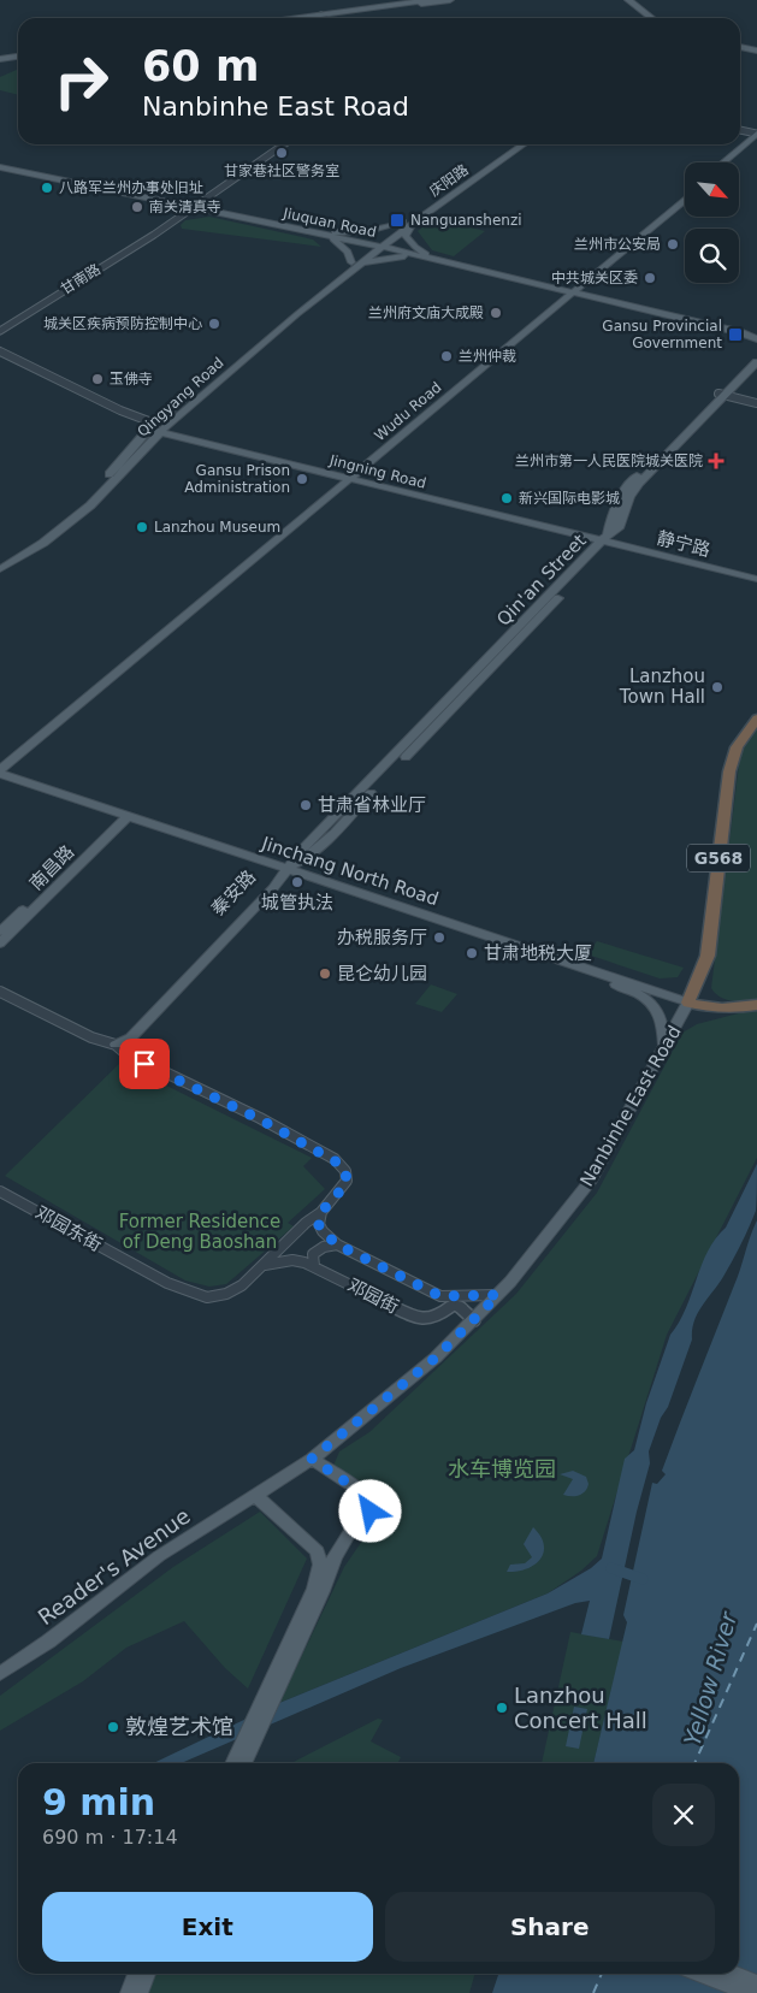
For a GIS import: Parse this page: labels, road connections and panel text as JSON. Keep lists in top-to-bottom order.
{
  "streets": {
    "highway": ["G568", "Nanbinhe East Road"],
    "main road": [
      "庆阳路",
      "Jiuquan Road",
      "Qingyang Road",
      "Wudu Road",
      "Jingning Road",
      "静宁路",
      "Qin'an Street",
      "南昌路",
      "Jinchang North Road",
      "秦安路",
      "Reader's Avenue"
    ],
    "street": ["甘南路", "邓园东街", "邓园街"]
  },
  "crossings": [
    ["庆阳路", "Jiuquan Road"],
    ["庆阳路", "Qingyang Road"],
    ["Jiuquan Road", "甘南路"],
    ["Jiuquan Road", "Qingyang Road"],
    ["Jiuquan Road", "Wudu Road"],
    ["Qingyang Road", "Jingning Road"],
    ["Wudu Road", "Jingning Road"],
    ["Wudu Road", "Jinchang North Road"],
    ["Jingning Road", "静宁路"],
    ["Jingning Road", "Qin'an Street"],
    ["静宁路", "Qin'an Street"],
    ["Qin'an Street", "Jinchang North Road"],
    ["Qin'an Street", "秦安路"],
    ["南昌路", "Jinchang North Road"],
    ["Jinchang North Road", "秦安路"],
    ["Jinchang North Road", "Nanbinhe East Road"],
    ["秦安路", "邓园东街"],
    ["Nanbinhe East Road", "邓园街"],
    ["Nanbinhe East Road", "Reader's Avenue"],
    ["邓园东街", "邓园街"]
  ],
  "water": ["Yellow River"],
  "parks": ["Former Residence of Deng Baoshan", "水车博览园"],
  "places": {
    "other": [
      "甘家巷社区警务室",
      "八路军兰州办事处旧址",
      "南关清真寺",
      "兰州市公安局",
      "中共城关区委",
      "兰州府文庙大成殿",
      "城关区疾病预防控制中心",
      "兰州仲裁",
      "玉佛寺",
      "Gansu Prison Administration",
      "新兴国际电影城",
      "Lanzhou Museum",
      "Lanzhou Town Hall",
      "甘肃省林业厅",
      "城管执法",
      "办税服务厅",
      "甘肃地税大厦",
      "昆仑幼儿园",
      "Lanzhou Concert Hall",
      "敦煌艺术馆"
    ],
    "transit": ["Nanguanshenzi", "Gansu Provincial Government"],
    "health": ["兰州市第一人民医院城关医院"]
  },
  "north": "bottom right",
  "page": {
    "turn": ["60 m", "Nanbinhe East Road"],
    "heading": ["9 min", "690 m · 17:14"],
    "buttons": ["Exit", "Share"]
  }
}
